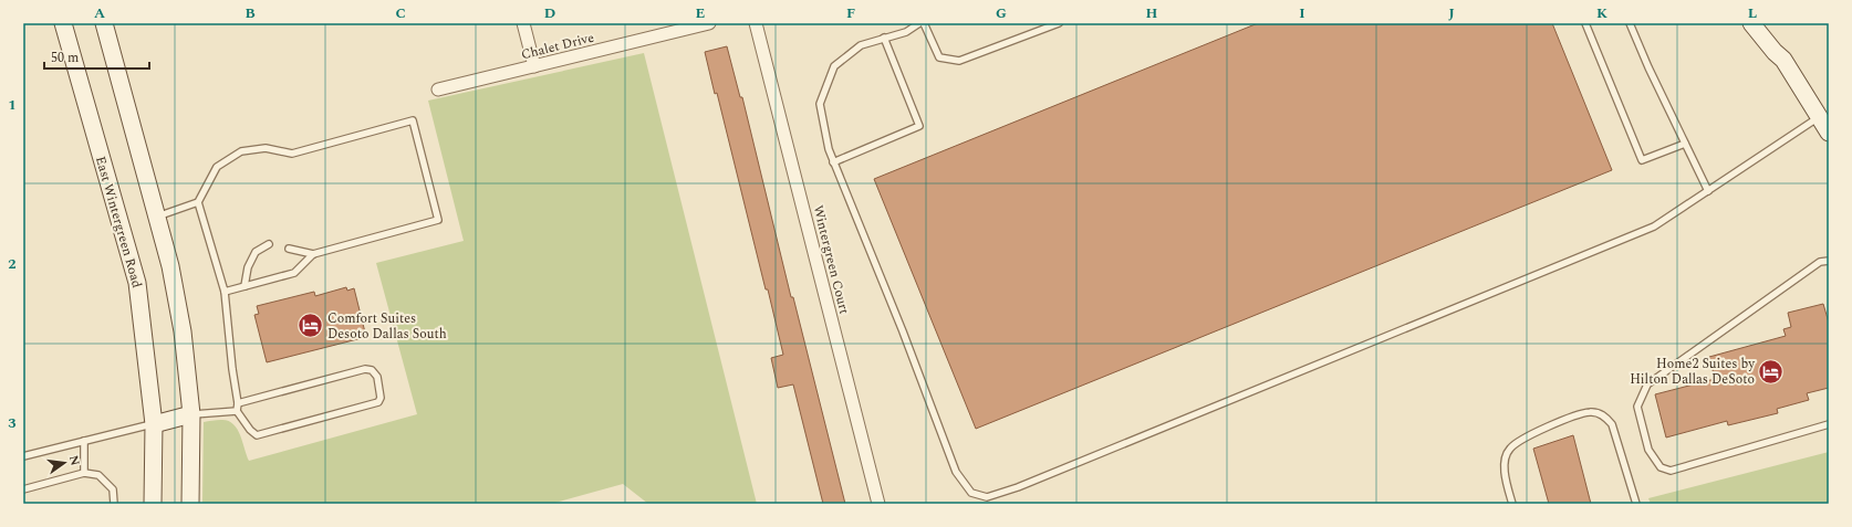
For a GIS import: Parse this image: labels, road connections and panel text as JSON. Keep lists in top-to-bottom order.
{
  "streets": {
    "main road": ["East Wintergreen Road"],
    "street": ["Chalet Drive", "Wintergreen Court"]
  },
  "places": {
    "hotel": ["Comfort Suites Desoto Dallas South", "Home2 Suites by Hilton Dallas DeSoto"]
  },
  "scale_bar": "50 m",
  "north": "right",
  "grid": {
    "columns": [
      "A",
      "B",
      "C",
      "D",
      "E",
      "F",
      "G",
      "H",
      "I",
      "J",
      "K",
      "L"
    ],
    "rows": ["1", "2", "3"]
  }
}
